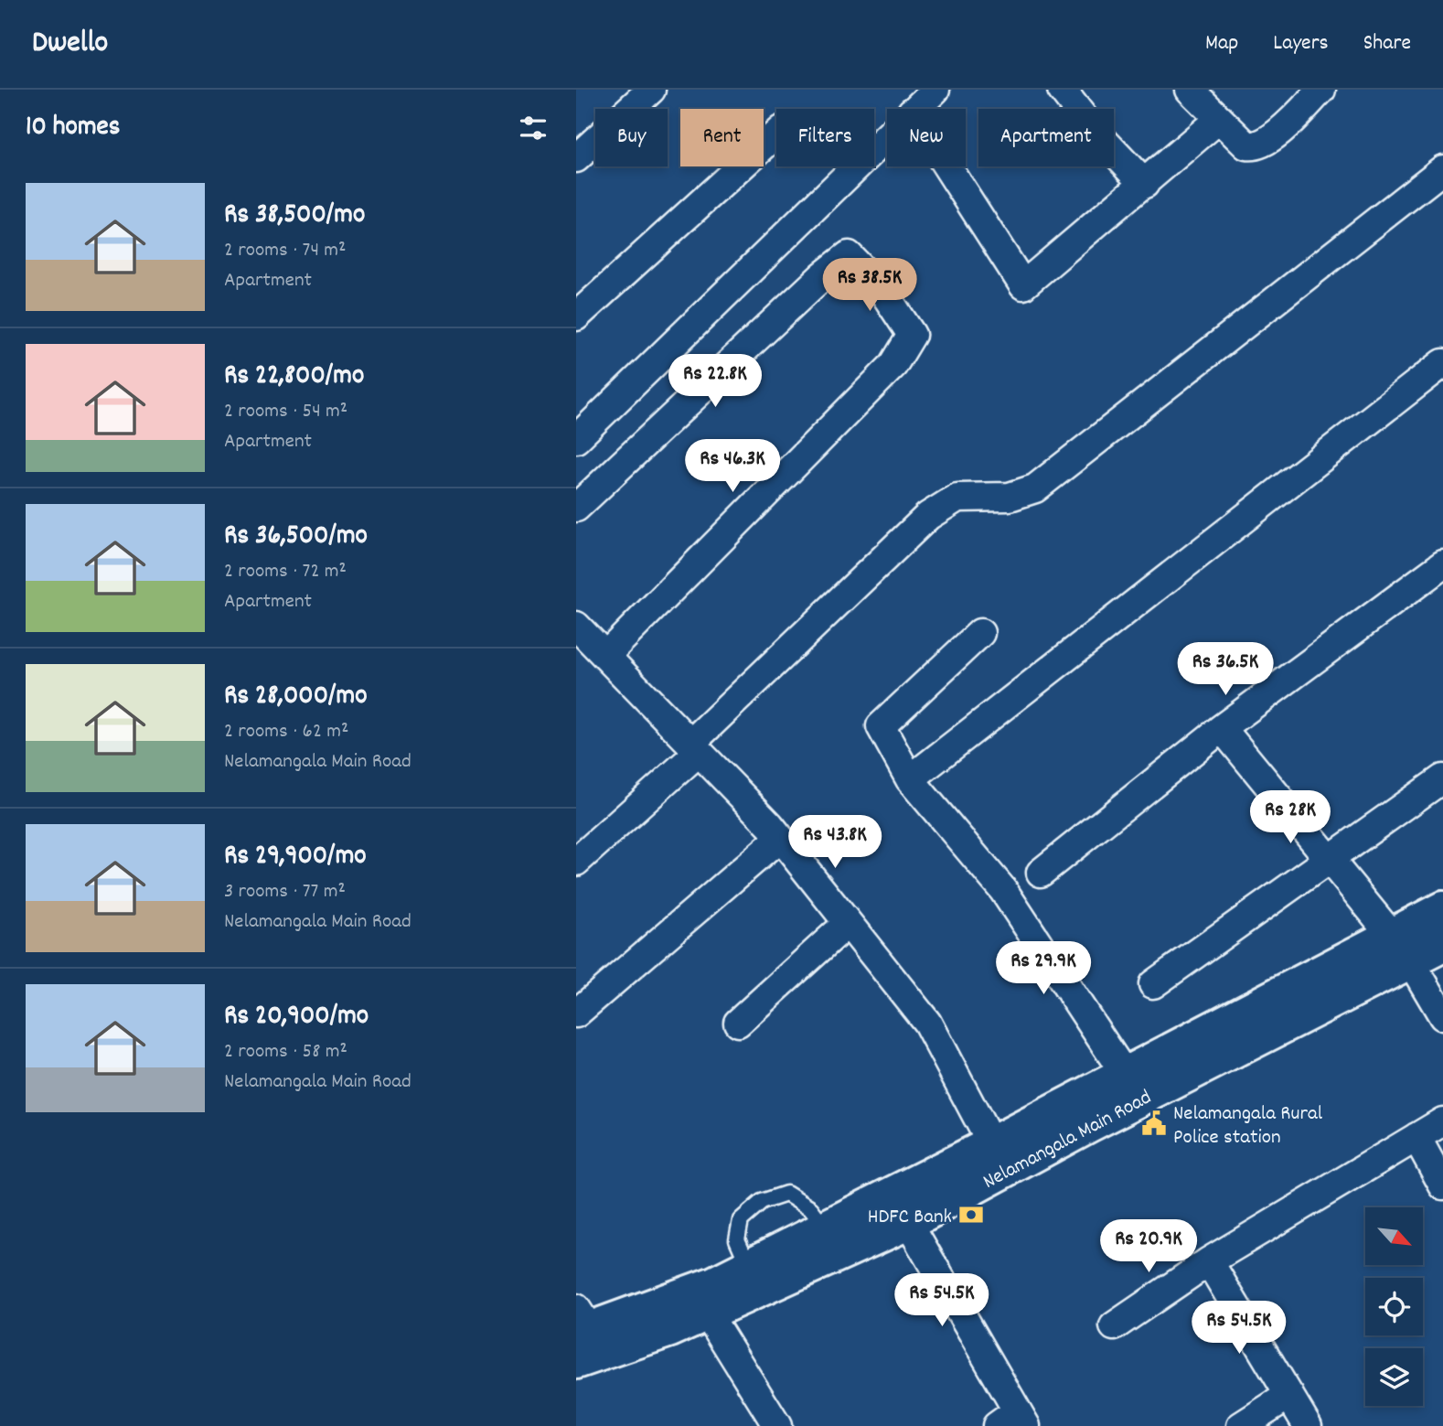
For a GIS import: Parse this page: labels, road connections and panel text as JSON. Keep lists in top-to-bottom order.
{
  "streets": {
    "main road": ["Nelamangala Main Road"]
  },
  "places": {
    "public building": ["Nelamangala Rural Police station"],
    "bank": ["HDFC Bank"]
  },
  "north": "bottom right",
  "page": {
    "header": "Dwello",
    "nav": ["Map", "Layers", "Share"],
    "heading": "10 homes",
    "chip": [
      "Buy",
      "Rent",
      "Filters",
      "New",
      "Apartment"
    ],
    "list": [
      {
        "name": "Rs 38,500/mo",
        "note": "2 rooms · 74 m² · Apartment"
      },
      {
        "name": "Rs 22,800/mo",
        "note": "2 rooms · 54 m² · Apartment"
      },
      {
        "name": "Rs 36,500/mo",
        "note": "2 rooms · 72 m² · Apartment"
      },
      {
        "name": "Rs 28,000/mo",
        "note": "2 rooms · 62 m² · Nelamangala Main Road"
      },
      {
        "name": "Rs 29,900/mo",
        "note": "3 rooms · 77 m² · Nelamangala Main Road"
      },
      {
        "name": "Rs 20,900/mo",
        "note": "2 rooms · 58 m² · Nelamangala Main Road"
      }
    ],
    "price": [
      "Rs 38.5K",
      "Rs 22.8K",
      "Rs 46.3K",
      "Rs 36.5K",
      "Rs 28K",
      "Rs 43.8K",
      "Rs 29.9K",
      "Rs 20.9K",
      "Rs 54.5K",
      "Rs 54.5K"
    ]
  }
}
